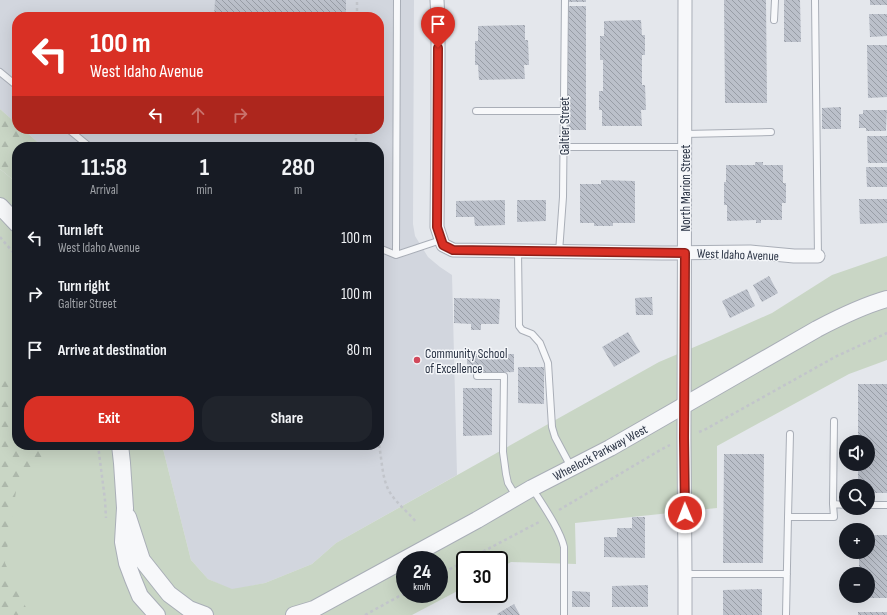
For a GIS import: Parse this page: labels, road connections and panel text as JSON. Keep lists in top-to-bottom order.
{
  "streets": {
    "street": ["North Marion Street", "West Idaho Avenue", "Wheelock Parkway West"],
    "lane": ["Galtier Street"]
  },
  "crossings": [
    ["Galtier Street", "West Idaho Avenue"],
    ["North Marion Street", "West Idaho Avenue"],
    ["North Marion Street", "Wheelock Parkway West"]
  ],
  "places": ["Community School of Excellence"],
  "page": {
    "turn": ["100 m", "West Idaho Avenue"],
    "eta": [
      "11:58",
      "Arrival",
      "1",
      "min",
      "280",
      "m"
    ],
    "list": [
      {
        "name": "Turn left",
        "note": "West Idaho Avenue",
        "value": "100 m"
      },
      {
        "name": "Turn right",
        "note": "Galtier Street",
        "value": "100 m"
      },
      {
        "name": "Arrive at destination",
        "value": "80 m"
      }
    ],
    "buttons": ["Exit", "Share"],
    "map_buttons": ["+", "−"],
    "speed": "24 km/h",
    "limit": "30"
  }
}
